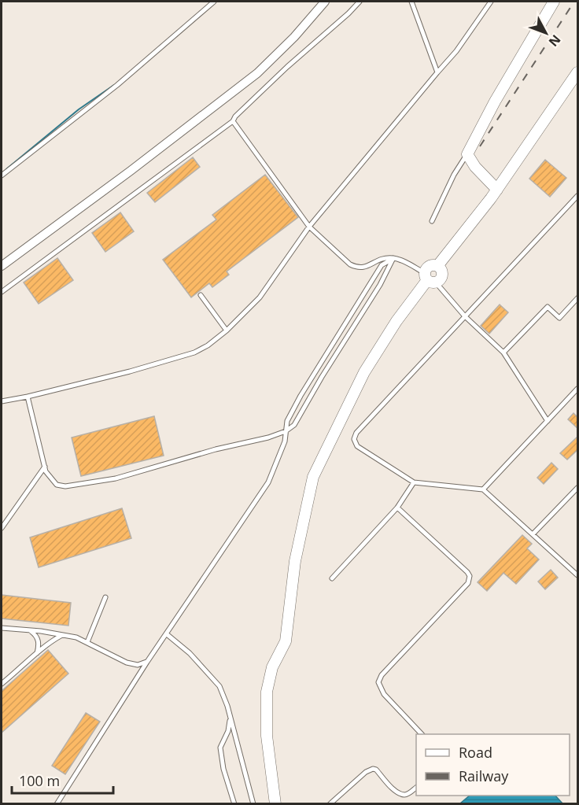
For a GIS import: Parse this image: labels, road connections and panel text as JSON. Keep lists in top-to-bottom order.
{
  "legend": ["Road", "Railway"],
  "scale_bar": "100 m",
  "north": "bottom right"
}
